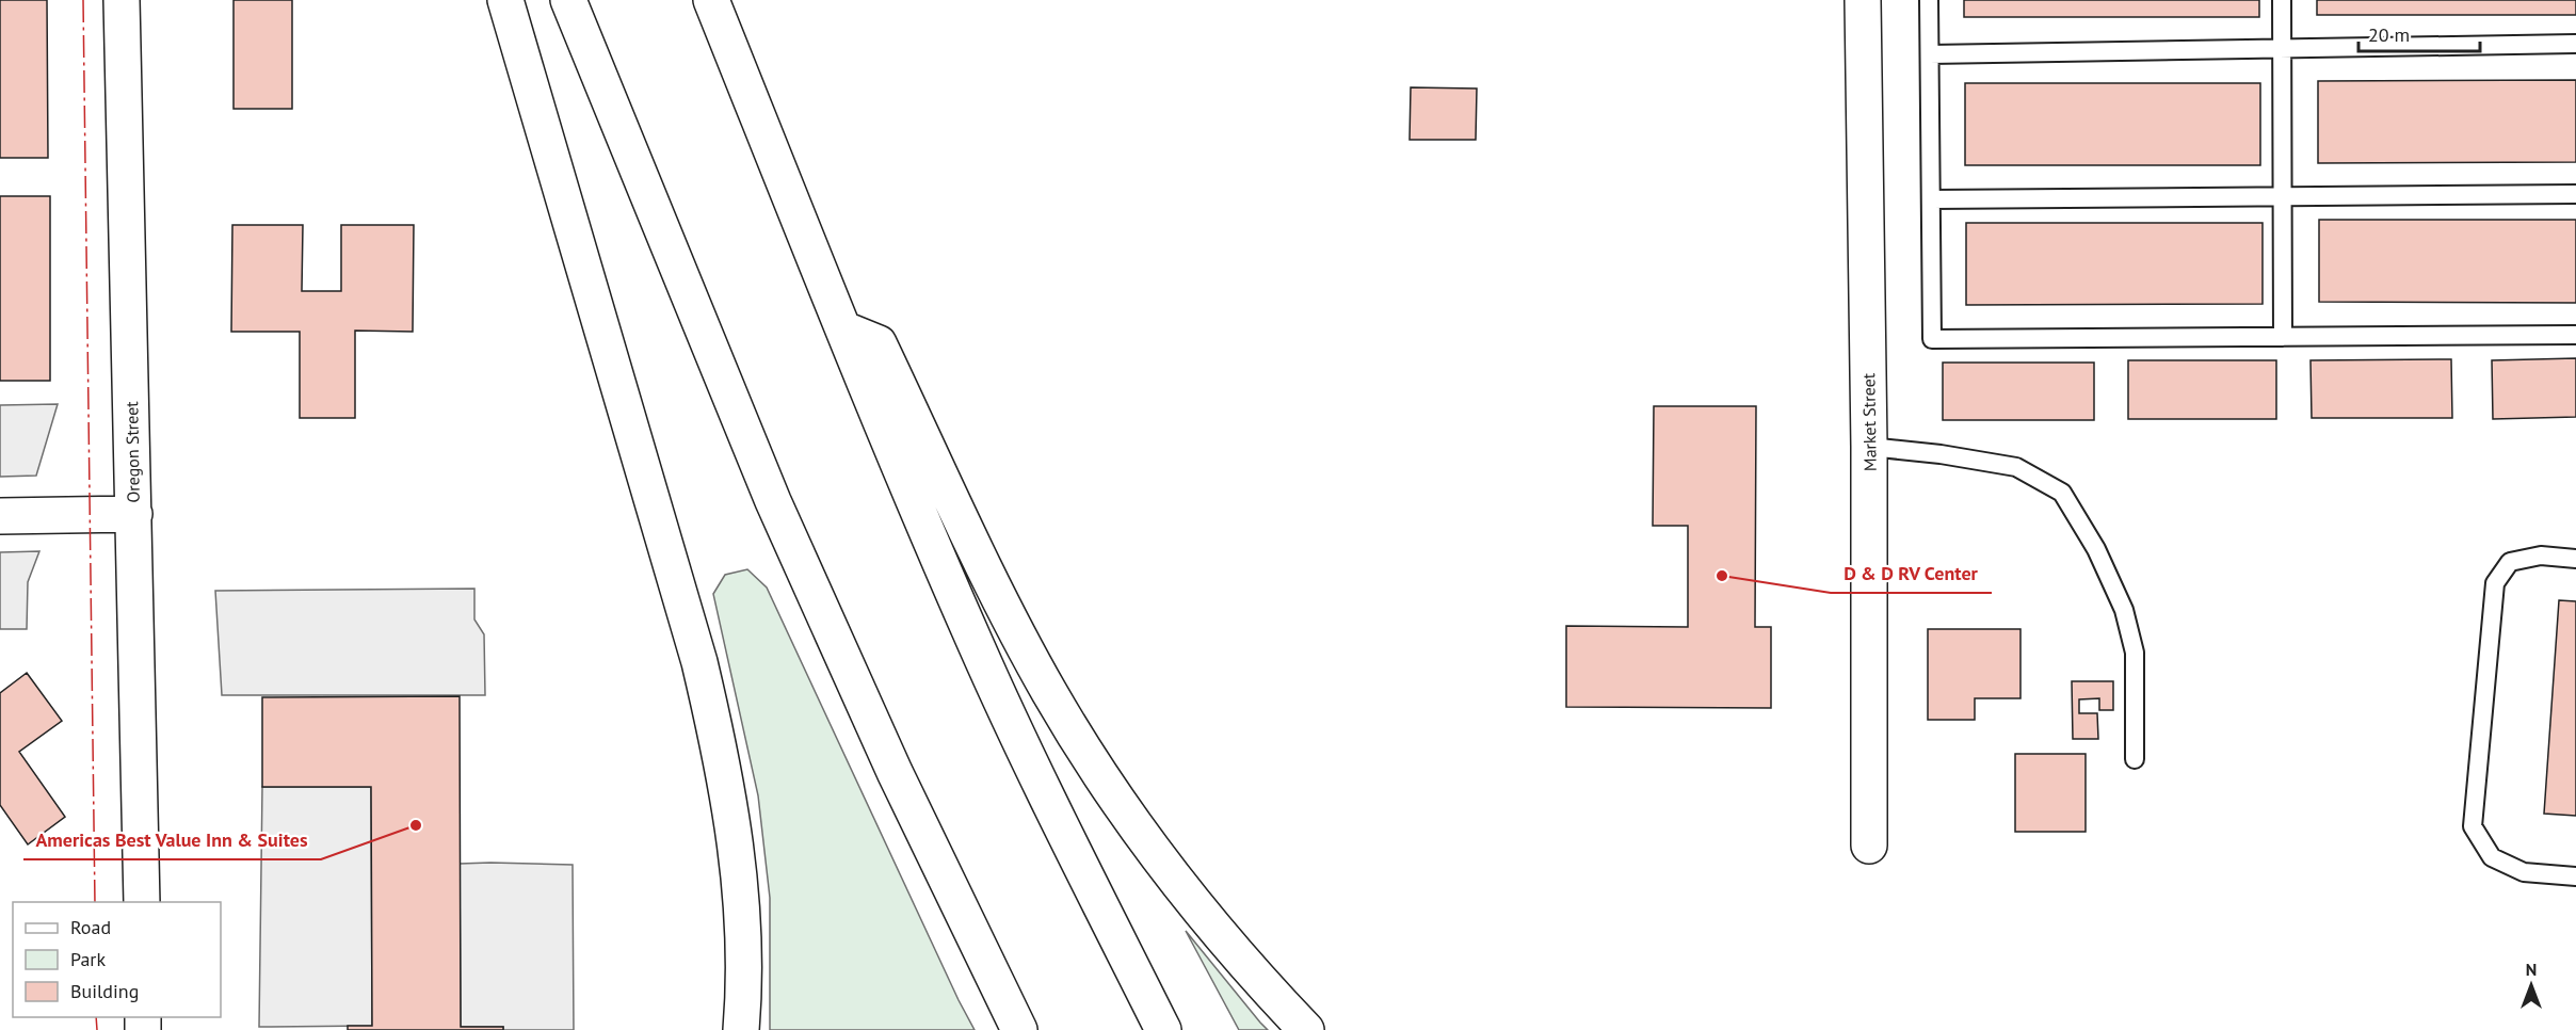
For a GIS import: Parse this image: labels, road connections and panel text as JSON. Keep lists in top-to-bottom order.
{
  "streets": {
    "main road": ["Market Street", "Oregon Street"]
  },
  "places": ["D & D RV Center", "Americas Best Value Inn & Suites"],
  "legend": ["Road", "Park", "Building"],
  "scale_bar": "20 m",
  "north": "top"
}
